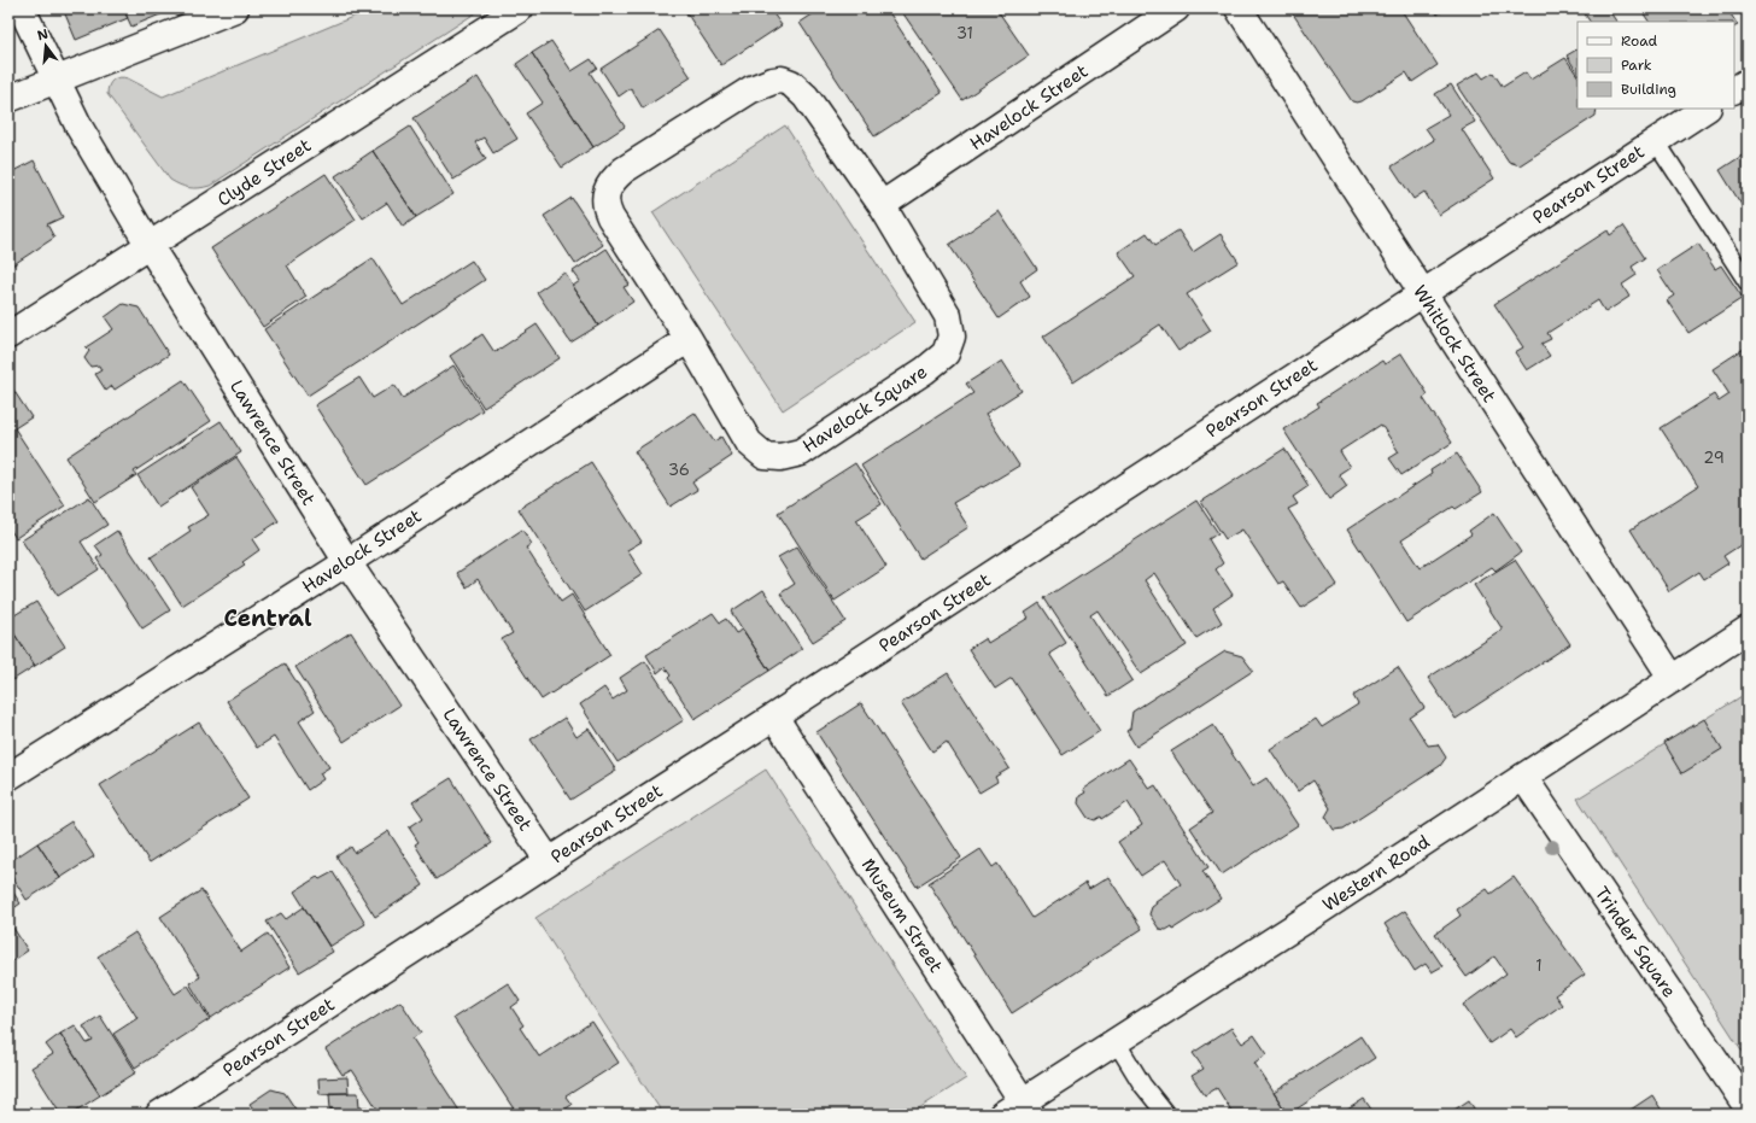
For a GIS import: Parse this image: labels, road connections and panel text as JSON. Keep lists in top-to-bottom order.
{
  "streets": {
    "street": [
      "Havelock Street",
      "Clyde Street",
      "Pearson Street",
      "Whitlock Street",
      "Havelock Square",
      "Lawrence Street",
      "Western Road",
      "Museum Street",
      "Trinder Square"
    ]
  },
  "crossings": [
    ["Havelock Street", "Havelock Square"],
    ["Havelock Street", "Lawrence Street"],
    ["Clyde Street", "Lawrence Street"],
    ["Pearson Street", "Whitlock Street"],
    ["Pearson Street", "Lawrence Street"],
    ["Pearson Street", "Museum Street"],
    ["Whitlock Street", "Western Road"],
    ["Western Road", "Museum Street"],
    ["Western Road", "Trinder Square"]
  ],
  "districts": ["Central"],
  "house_numbers": [
    "31",
    "29",
    "36",
    "1"
  ],
  "legend": ["Road", "Park", "Building"],
  "north": "top"
}
